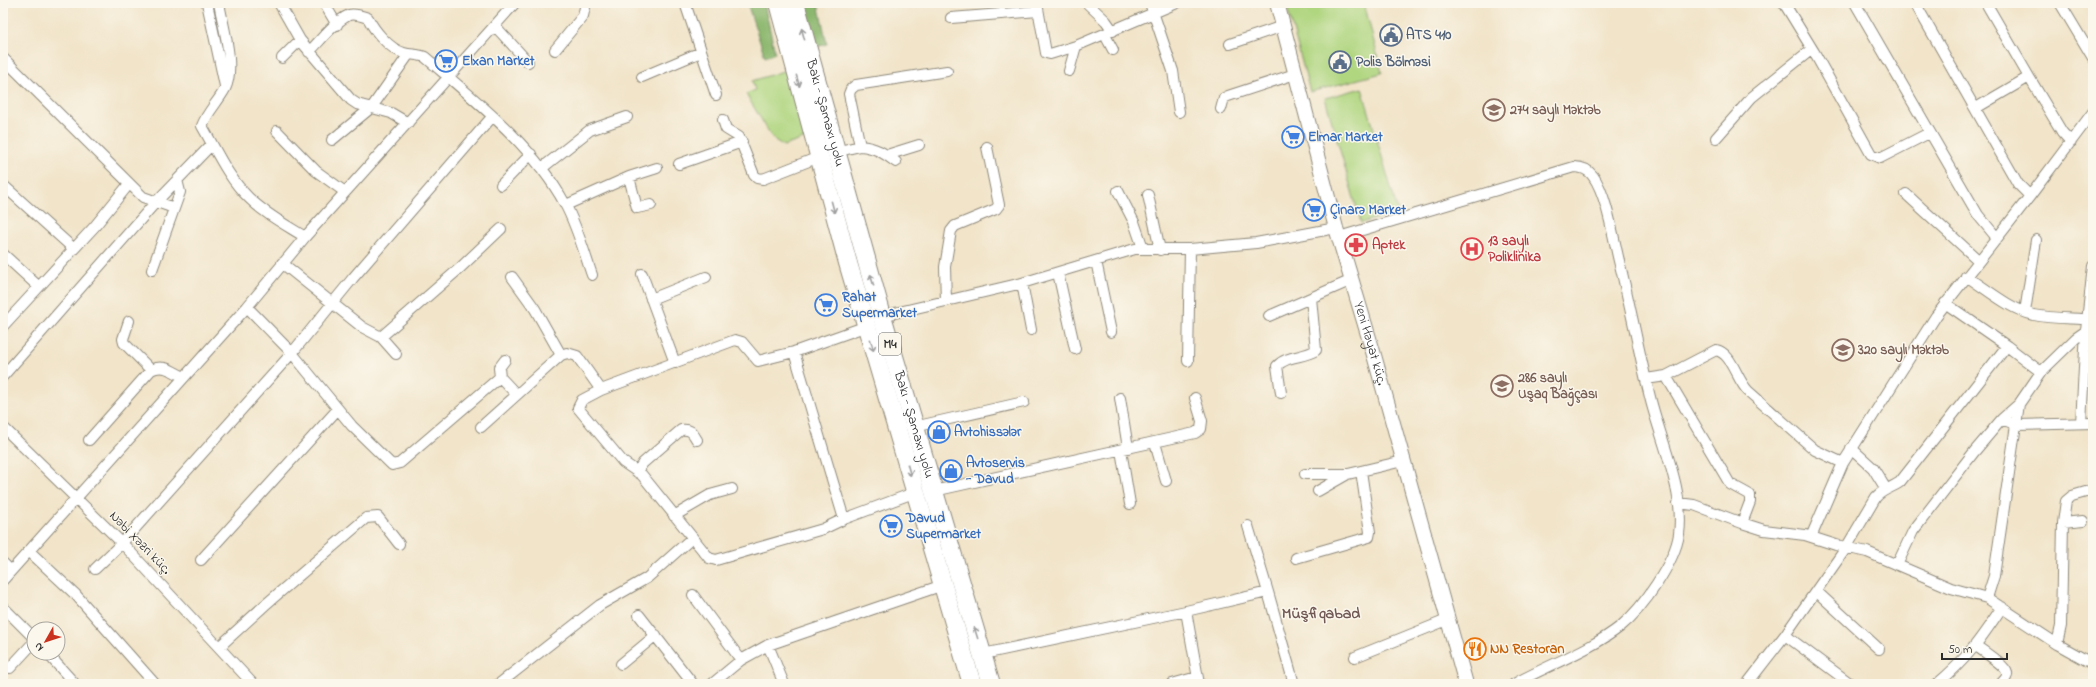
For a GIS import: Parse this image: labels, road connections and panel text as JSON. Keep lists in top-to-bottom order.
{
  "streets": {
    "highway": ["Bakı - Şamaxı yolu", "M4"],
    "street": ["Yeni Həyat küç.", "Nəbi Xəzri küç."]
  },
  "districts": ["Müşfiqabad"],
  "places": {
    "public building": ["ATS 410", "Polis Bölməsi"],
    "supermarket": [
      "Elxan Market",
      "Elmar Market",
      "Çinarə Market",
      "Rahat Supermarket",
      "Davud Supermarket"
    ],
    "school or university": ["274 saylı Məktəb", "320 saylı Məktəb", "286 saylı Uşaq Bağçası"],
    "pharmacy": ["Aptek"],
    "hospital": ["13 saylı Poliklinika"],
    "shop": ["Avtohissələr", "Avtoservis - Davud"],
    "restaurant": ["NN Restoran"]
  },
  "scale_bar": "50 m",
  "north": "bottom left"
}
